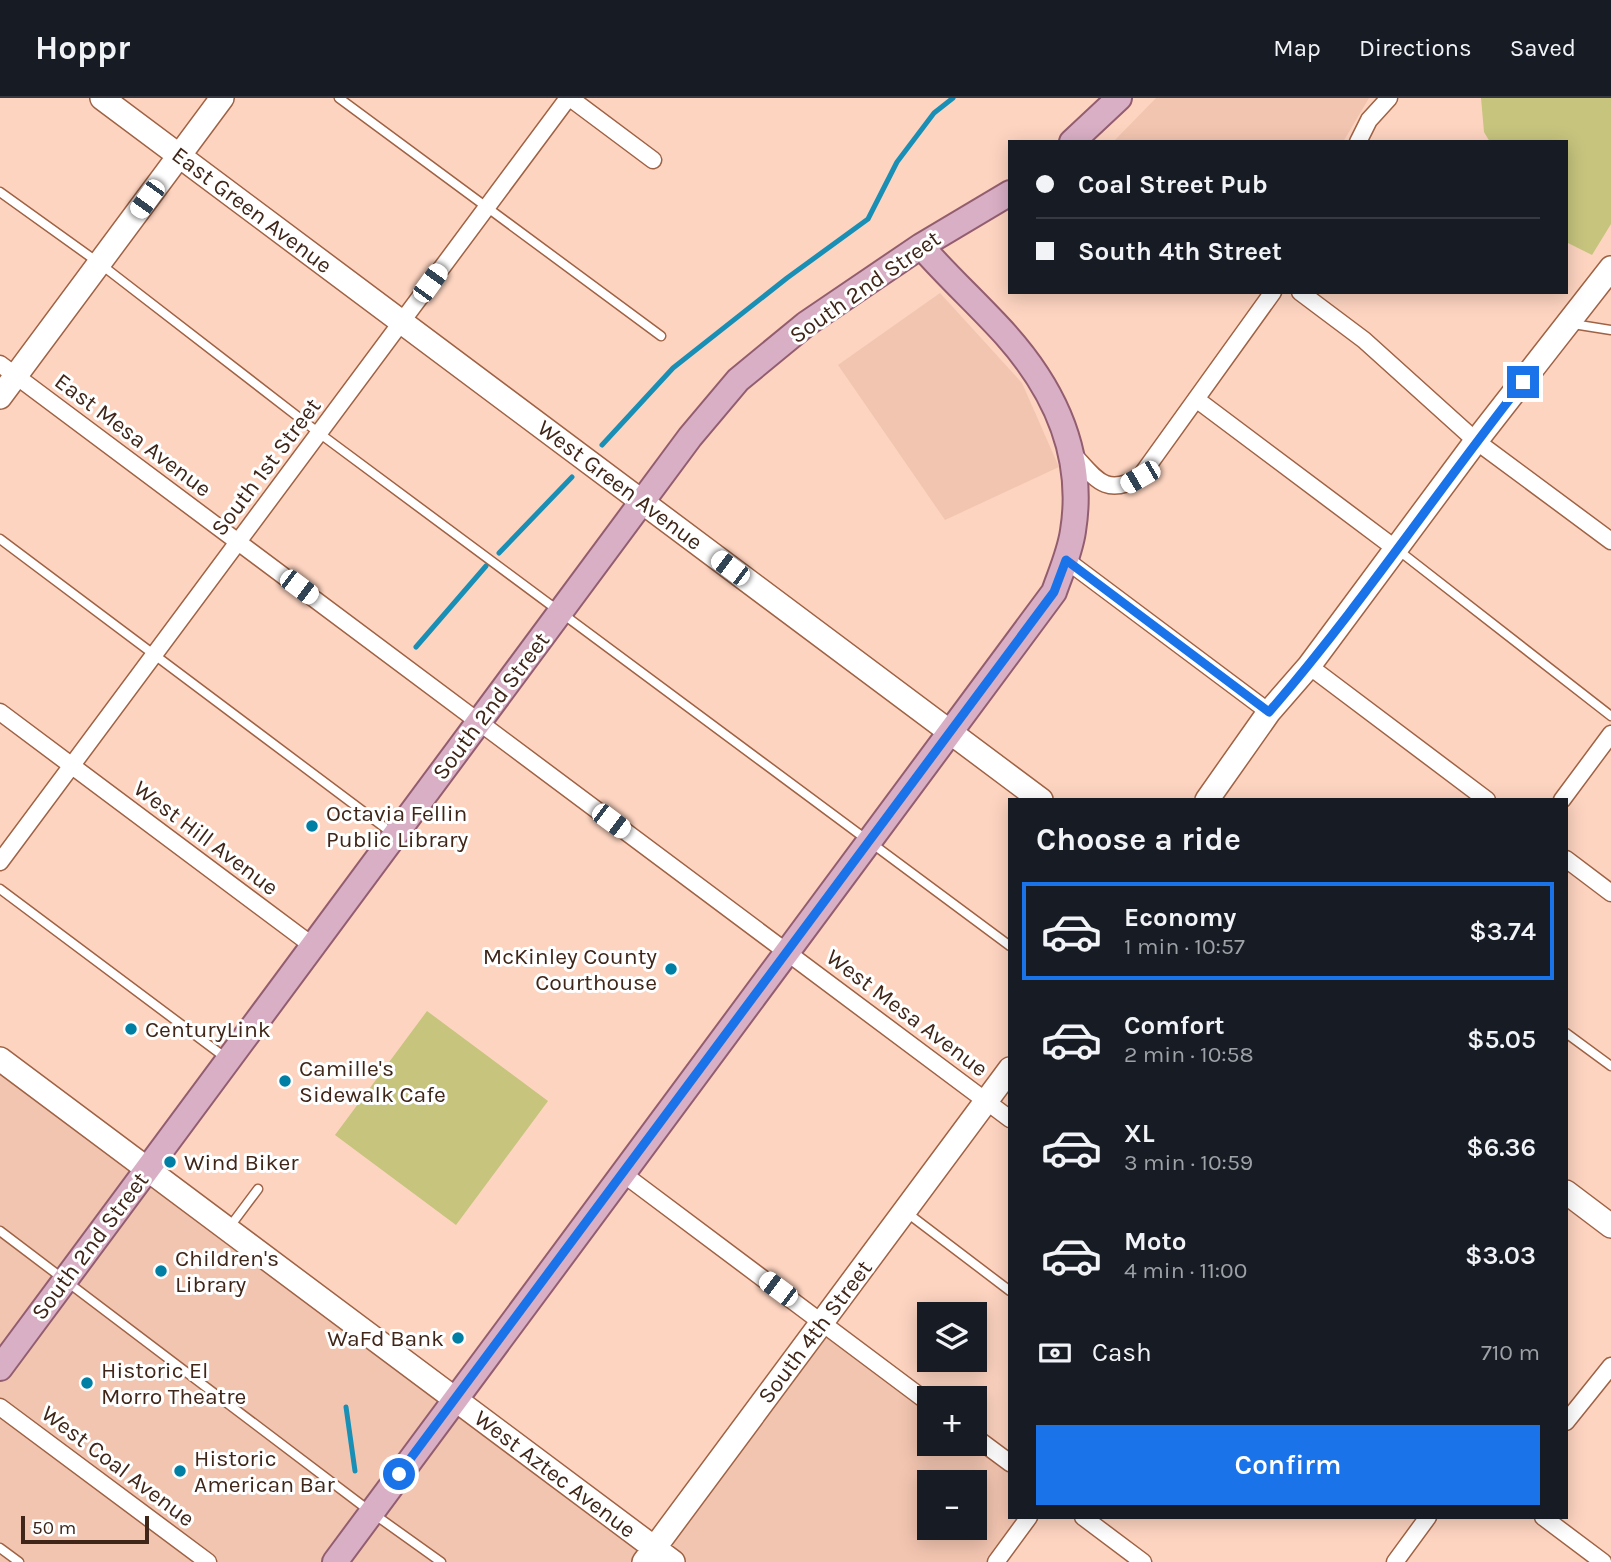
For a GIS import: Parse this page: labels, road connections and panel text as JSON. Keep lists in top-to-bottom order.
{
  "streets": {
    "main road": ["South 2nd Street"],
    "street": [
      "East Green Avenue",
      "East Mesa Avenue",
      "South 1st Street",
      "West Green Avenue",
      "West Hill Avenue",
      "West Mesa Avenue",
      "South 4th Street",
      "West Coal Avenue",
      "West Aztec Avenue"
    ]
  },
  "crossings": [
    ["East Green Avenue", "South 1st Street"],
    ["East Green Avenue", "West Green Avenue"],
    ["South 2nd Street", "West Green Avenue"],
    ["South 2nd Street", "West Hill Avenue"],
    ["South 2nd Street", "West Mesa Avenue"],
    ["South 2nd Street", "West Aztec Avenue"],
    ["East Mesa Avenue", "South 1st Street"],
    ["East Mesa Avenue", "West Mesa Avenue"],
    ["South 1st Street", "West Green Avenue"],
    ["South 1st Street", "West Hill Avenue"],
    ["South 1st Street", "West Mesa Avenue"],
    ["West Mesa Avenue", "South 4th Street"],
    ["South 4th Street", "West Aztec Avenue"]
  ],
  "places": [
    "Octavia Fellin Public Library",
    "McKinley County Courthouse",
    "CenturyLink",
    "Camille's Sidewalk Cafe",
    "Wind Biker",
    "Children's Library",
    "WaFd Bank",
    "Historic El Morro Theatre",
    "Historic American Bar"
  ],
  "scale_bar": "50 m",
  "page": {
    "header": "Hoppr",
    "nav": ["Map", "Directions", "Saved"],
    "banner": ["Coal Street Pub", "South 4th Street"],
    "heading": "Choose a ride",
    "list": [
      {
        "name": "Economy",
        "note": "1 min · 10:57",
        "value": "$3.74"
      },
      {
        "name": "Comfort",
        "note": "2 min · 10:58",
        "value": "$5.05"
      },
      {
        "name": "XL",
        "note": "3 min · 10:59",
        "value": "$6.36"
      },
      {
        "name": "Moto",
        "note": "4 min · 11:00",
        "value": "$3.03"
      }
    ],
    "map_buttons": ["+", "−"],
    "pay": ["Cash", "710 m"],
    "buttons": "Confirm",
    "scale": "50 m"
  }
}
